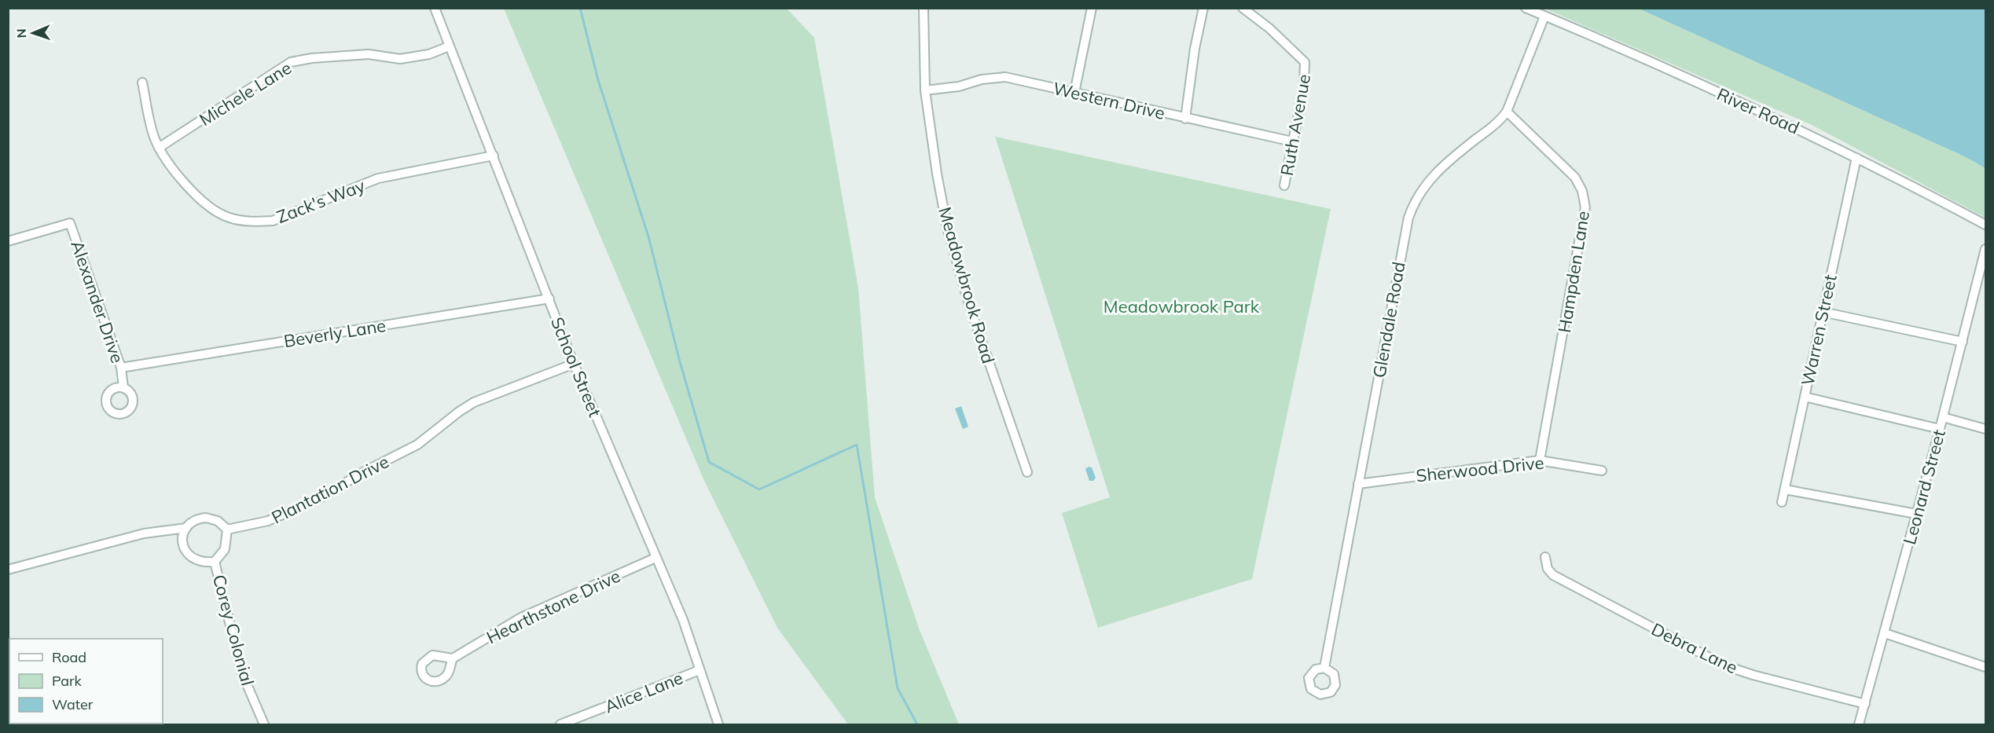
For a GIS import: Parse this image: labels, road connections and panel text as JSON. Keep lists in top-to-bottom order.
{
  "streets": {
    "street": [
      "Michele Lane",
      "Western Drive",
      "River Road",
      "Ruth Avenue",
      "Zack's Way",
      "Hampden Lane",
      "Meadowbrook Road",
      "Alexander Drive",
      "Glendale Road",
      "Warren Street",
      "Beverly Lane",
      "School Street",
      "Sherwood Drive",
      "Leonard Street",
      "Plantation Drive",
      "Hearthstone Drive",
      "Corey Colonial",
      "Debra Lane",
      "Alice Lane"
    ]
  },
  "crossings": [
    ["Michele Lane", "Zack's Way"],
    ["Michele Lane", "School Street"],
    ["Western Drive", "Ruth Avenue"],
    ["Western Drive", "Meadowbrook Road"],
    ["River Road", "Glendale Road"],
    ["River Road", "Warren Street"],
    ["Zack's Way", "School Street"],
    ["Hampden Lane", "Glendale Road"],
    ["Hampden Lane", "Sherwood Drive"],
    ["Alexander Drive", "Beverly Lane"],
    ["Glendale Road", "Sherwood Drive"],
    ["Beverly Lane", "School Street"],
    ["School Street", "Plantation Drive"],
    ["School Street", "Hearthstone Drive"],
    ["School Street", "Alice Lane"],
    ["Leonard Street", "Debra Lane"],
    ["Plantation Drive", "Corey Colonial"]
  ],
  "parks": ["Meadowbrook Park"],
  "legend": ["Road", "Park", "Water"],
  "north": "left"
}
